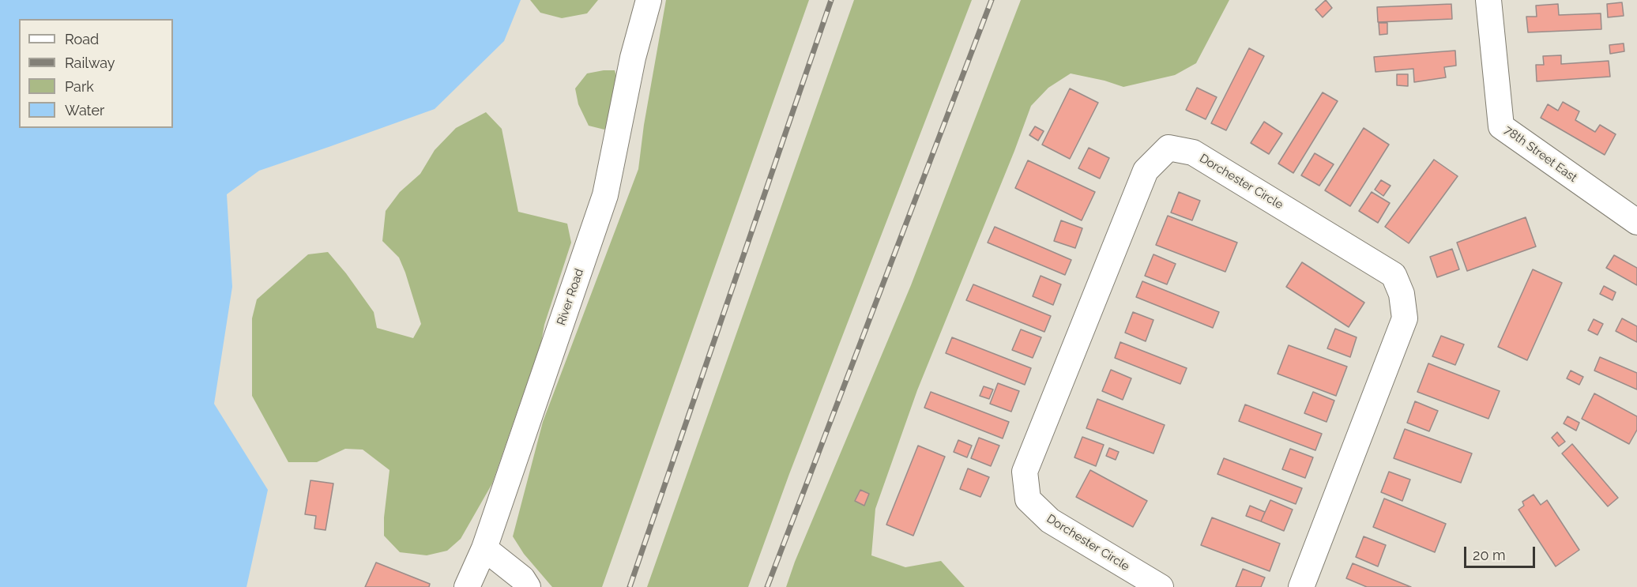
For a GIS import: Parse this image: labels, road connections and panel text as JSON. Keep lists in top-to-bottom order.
{
  "streets": {
    "street": ["78th Street East", "Dorchester Circle", "River Road"]
  },
  "legend": [
    "Road",
    "Railway",
    "Park",
    "Water"
  ],
  "scale_bar": "20 m"
}
